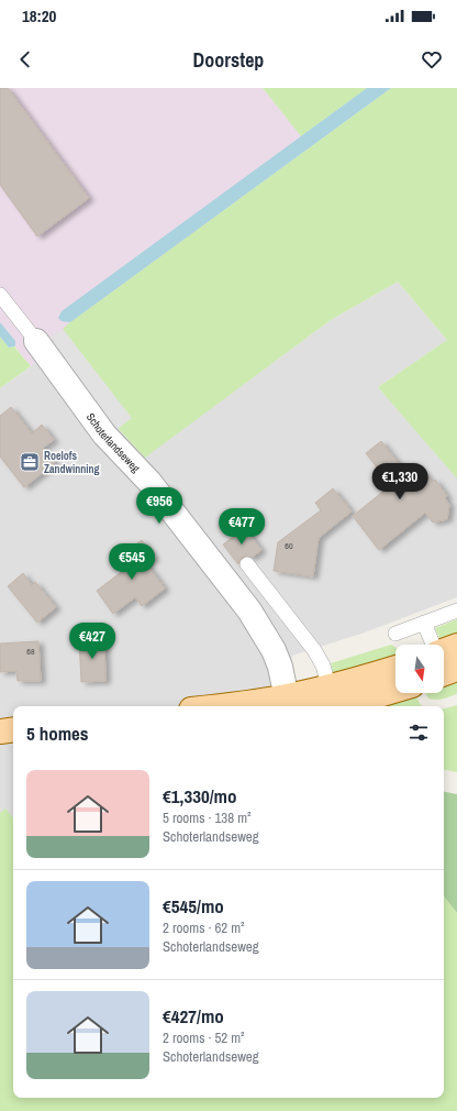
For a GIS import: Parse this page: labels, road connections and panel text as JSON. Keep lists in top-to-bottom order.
{
  "streets": {
    "street": ["Schoterlandseweg"]
  },
  "places": {
    "office": ["Roelofs Zandwinning"]
  },
  "house_numbers": ["60", "68"],
  "north": "bottom",
  "page": {
    "status": "18:20",
    "header": "Doorstep",
    "price": [
      "€1,330",
      "€956",
      "€477",
      "€545",
      "€427"
    ],
    "heading": "5 homes",
    "list": [
      {
        "name": "€1,330/mo",
        "note": "5 rooms · 138 m² · Schoterlandseweg"
      },
      {
        "name": "€545/mo",
        "note": "2 rooms · 62 m² · Schoterlandseweg"
      },
      {
        "name": "€427/mo",
        "note": "2 rooms · 52 m² · Schoterlandseweg"
      }
    ]
  }
}
